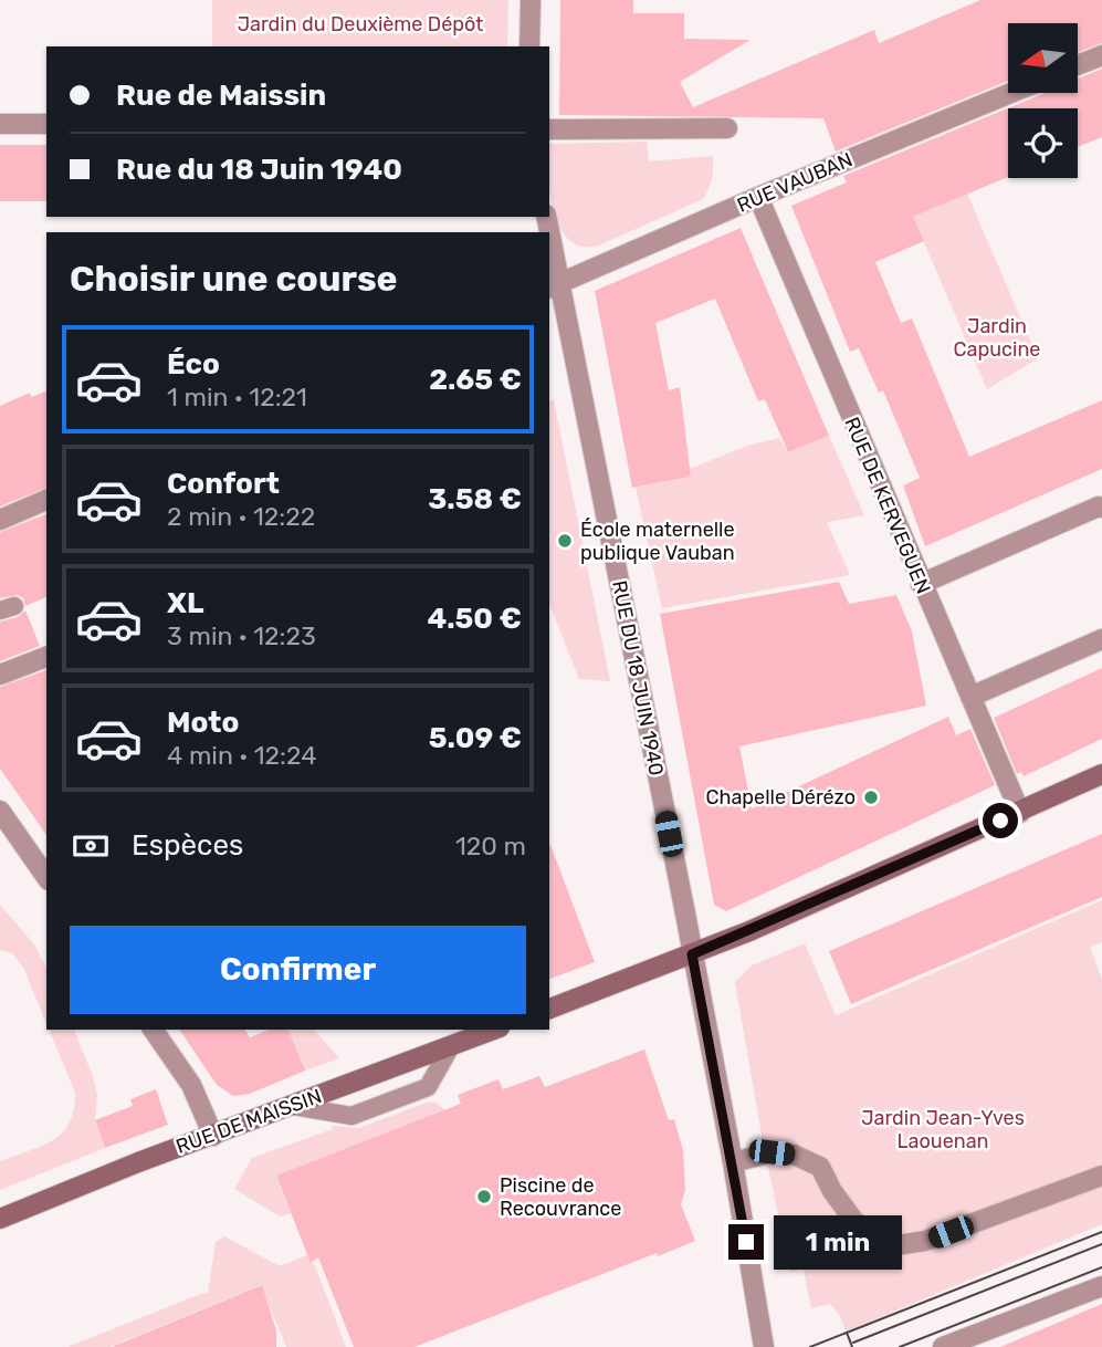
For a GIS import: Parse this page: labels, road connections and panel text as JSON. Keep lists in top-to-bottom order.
{
  "streets": {
    "street": [
      "RUE VAUBAN",
      "RUE DE KERVEGUEN",
      "RUE DU 18 JUIN 1940",
      "RUE DE MAISSIN"
    ]
  },
  "crossings": [
    ["RUE VAUBAN", "RUE DE KERVEGUEN"],
    ["RUE VAUBAN", "RUE DU 18 JUIN 1940"]
  ],
  "parks": ["Jardin du Deuxième Dépôt", "Jardin Capucine", "Jardin Jean-Yves Laouenan"],
  "places": ["École maternelle publique Vauban", "Chapelle Dérézo", "Piscine de Recouvrance"],
  "north": "left",
  "page": {
    "banner": ["Rue de Maissin", "Rue du 18 Juin 1940"],
    "heading": "Choisir une course",
    "list": [
      {
        "name": "Éco",
        "note": "1 min · 12:21",
        "value": "2.65 €"
      },
      {
        "name": "Confort",
        "note": "2 min · 12:22",
        "value": "3.58 €"
      },
      {
        "name": "XL",
        "note": "3 min · 12:23",
        "value": "4.50 €"
      },
      {
        "name": "Moto",
        "note": "4 min · 12:24",
        "value": "5.09 €"
      }
    ],
    "pay": ["Espèces", "120 m"],
    "buttons": "Confirmer",
    "bubble": "1 min"
  }
}
